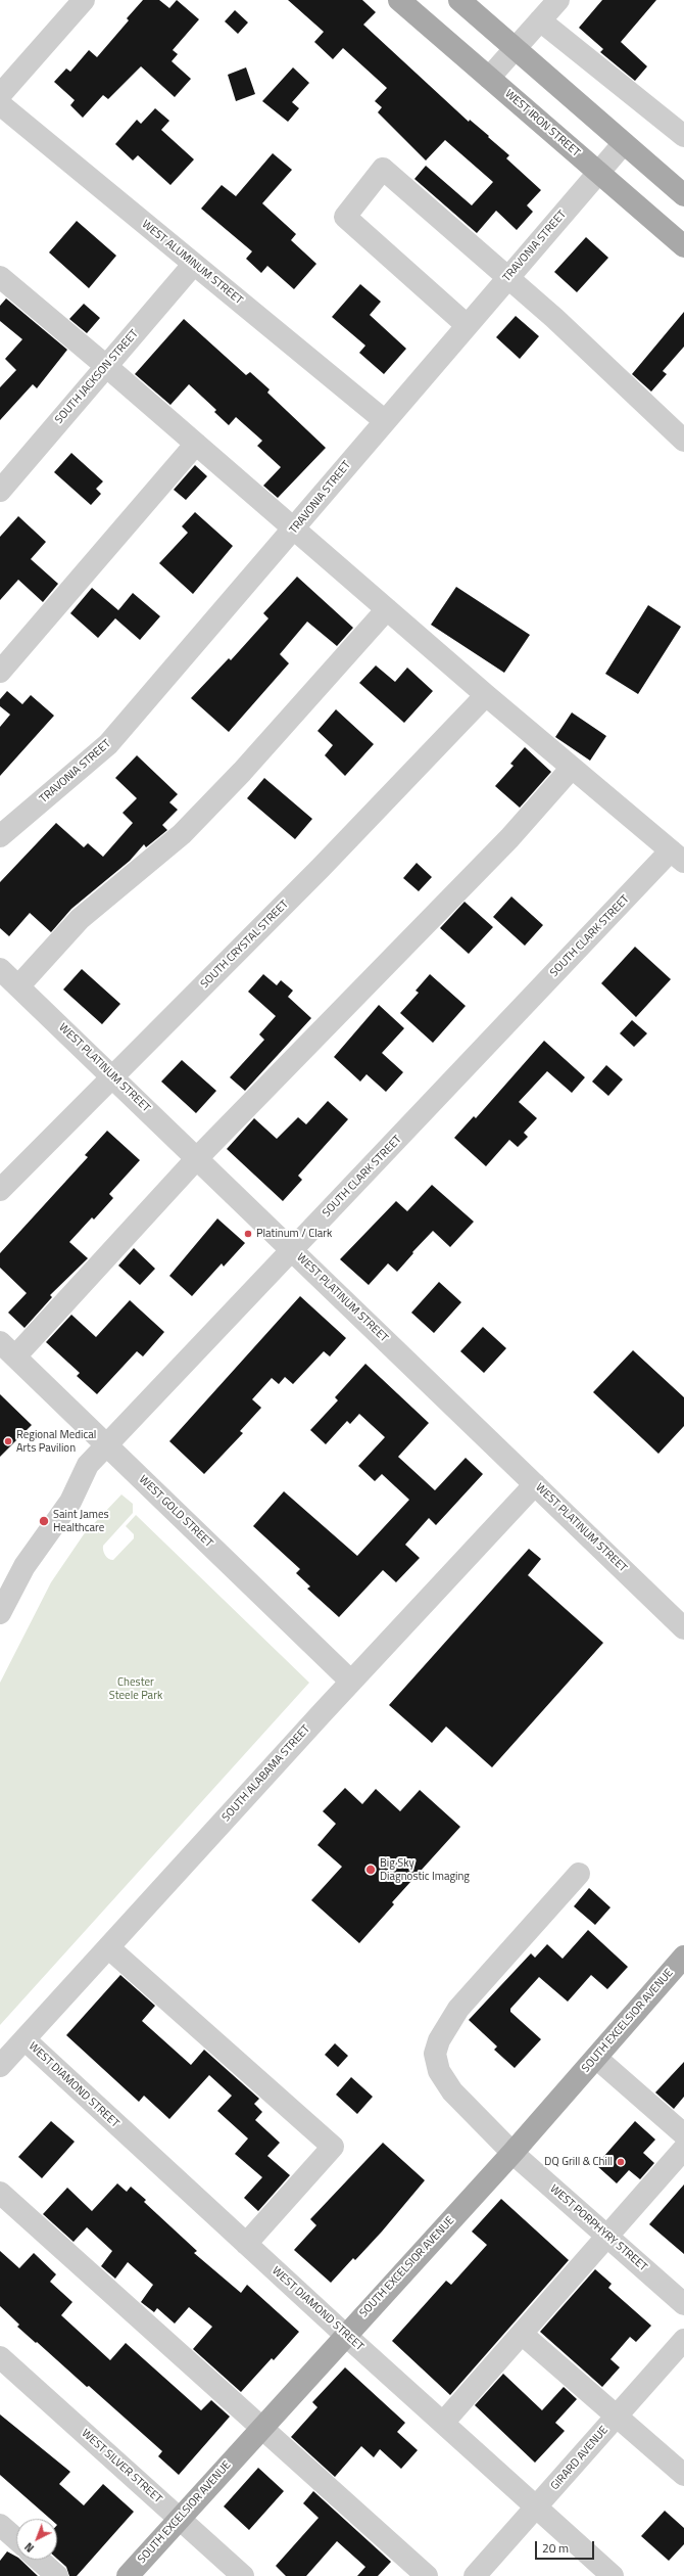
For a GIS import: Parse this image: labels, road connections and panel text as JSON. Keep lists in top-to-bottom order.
{
  "streets": {
    "main road": ["WEST IRON STREET", "SOUTH EXCELSIOR AVENUE"],
    "street": [
      "TRAVONIA STREET",
      "WEST ALUMINUM STREET",
      "SOUTH JACKSON STREET",
      "SOUTH CLARK STREET",
      "SOUTH CRYSTAL STREET",
      "WEST PLATINUM STREET",
      "WEST GOLD STREET",
      "SOUTH ALABAMA STREET",
      "WEST DIAMOND STREET",
      "WEST PORPHYRY STREET",
      "GIRARD AVENUE",
      "WEST SILVER STREET"
    ]
  },
  "crossings": [
    ["WEST IRON STREET", "TRAVONIA STREET"],
    ["TRAVONIA STREET", "WEST ALUMINUM STREET"],
    ["WEST ALUMINUM STREET", "SOUTH JACKSON STREET"],
    ["SOUTH CLARK STREET", "WEST PLATINUM STREET"],
    ["SOUTH CLARK STREET", "WEST GOLD STREET"],
    ["SOUTH CRYSTAL STREET", "WEST PLATINUM STREET"],
    ["WEST PLATINUM STREET", "SOUTH ALABAMA STREET"],
    ["WEST GOLD STREET", "SOUTH ALABAMA STREET"],
    ["SOUTH ALABAMA STREET", "WEST DIAMOND STREET"],
    ["SOUTH EXCELSIOR AVENUE", "WEST DIAMOND STREET"],
    ["SOUTH EXCELSIOR AVENUE", "WEST PORPHYRY STREET"],
    ["SOUTH EXCELSIOR AVENUE", "WEST SILVER STREET"],
    ["WEST DIAMOND STREET", "GIRARD AVENUE"]
  ],
  "parks": ["Chester Steele Park"],
  "places": [
    "Platinum / Clark",
    "Regional Medical Arts Pavilion",
    "Saint James Healthcare",
    "Big Sky Diagnostic Imaging",
    "DQ Grill & Chill"
  ],
  "scale_bar": "20 m",
  "north": "bottom left"
}
